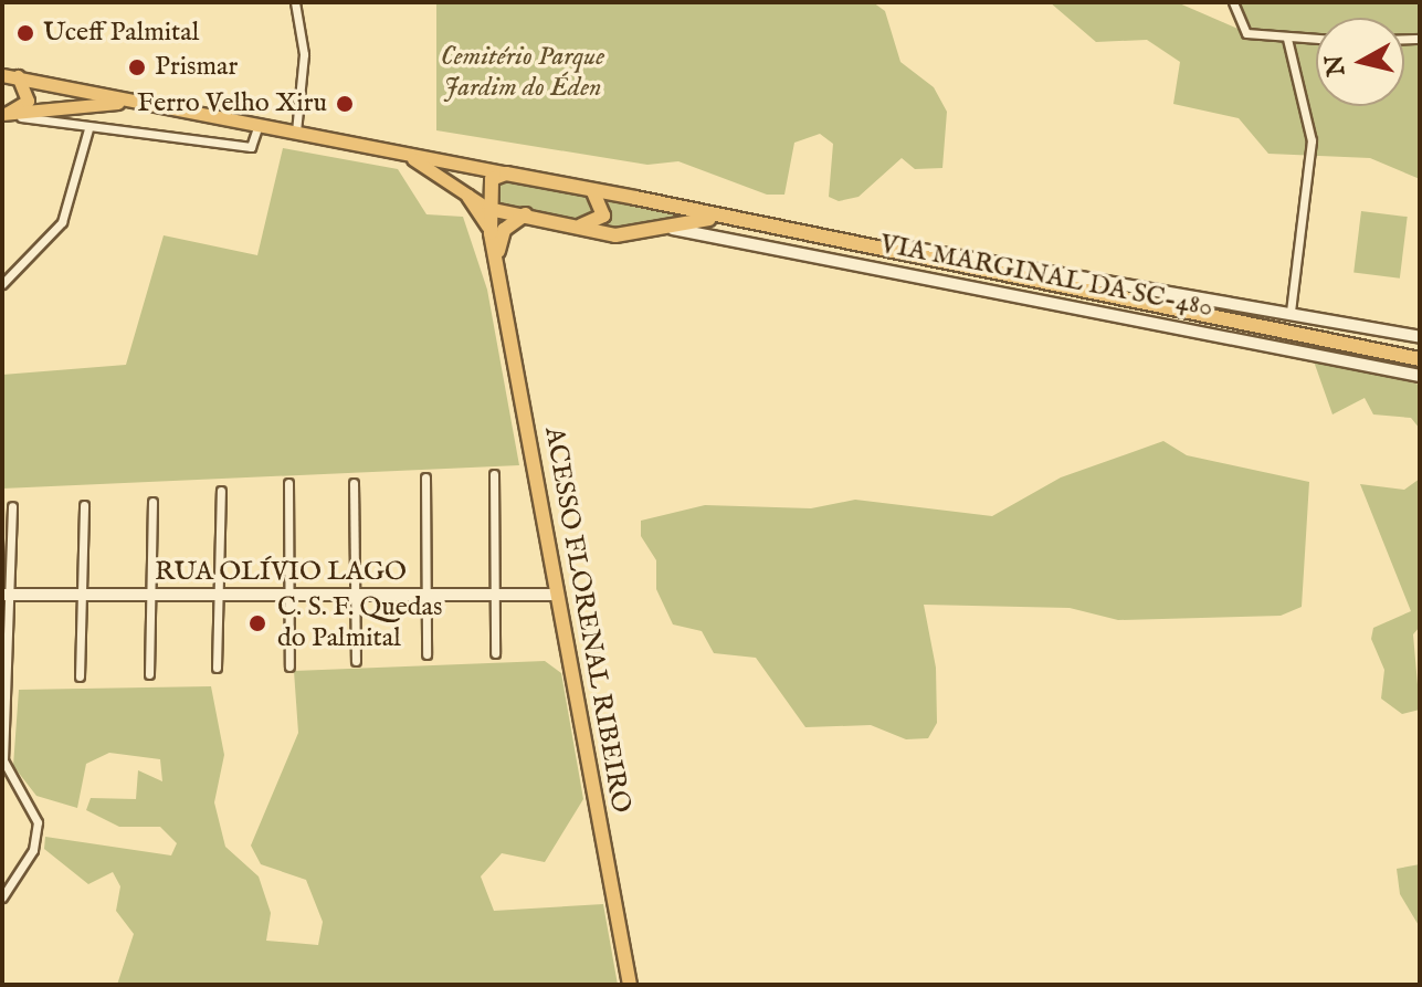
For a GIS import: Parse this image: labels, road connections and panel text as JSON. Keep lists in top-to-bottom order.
{
  "streets": {
    "highway": ["ACESSO FLORENAL RIBEIRO"],
    "main road": ["VIA MARGINAL DA SC-480", "RUA OLÍVIO LAGO"]
  },
  "crossings": [
    ["RUA OLÍVIO LAGO", "ACESSO FLORENAL RIBEIRO"]
  ],
  "parks": ["Cemitério Parque Jardim do Éden"],
  "places": [
    "Uceff Palmital",
    "Prismar",
    "Ferro Velho Xiru",
    "C. S. F. Quedas do Palmital"
  ],
  "north": "left"
}
